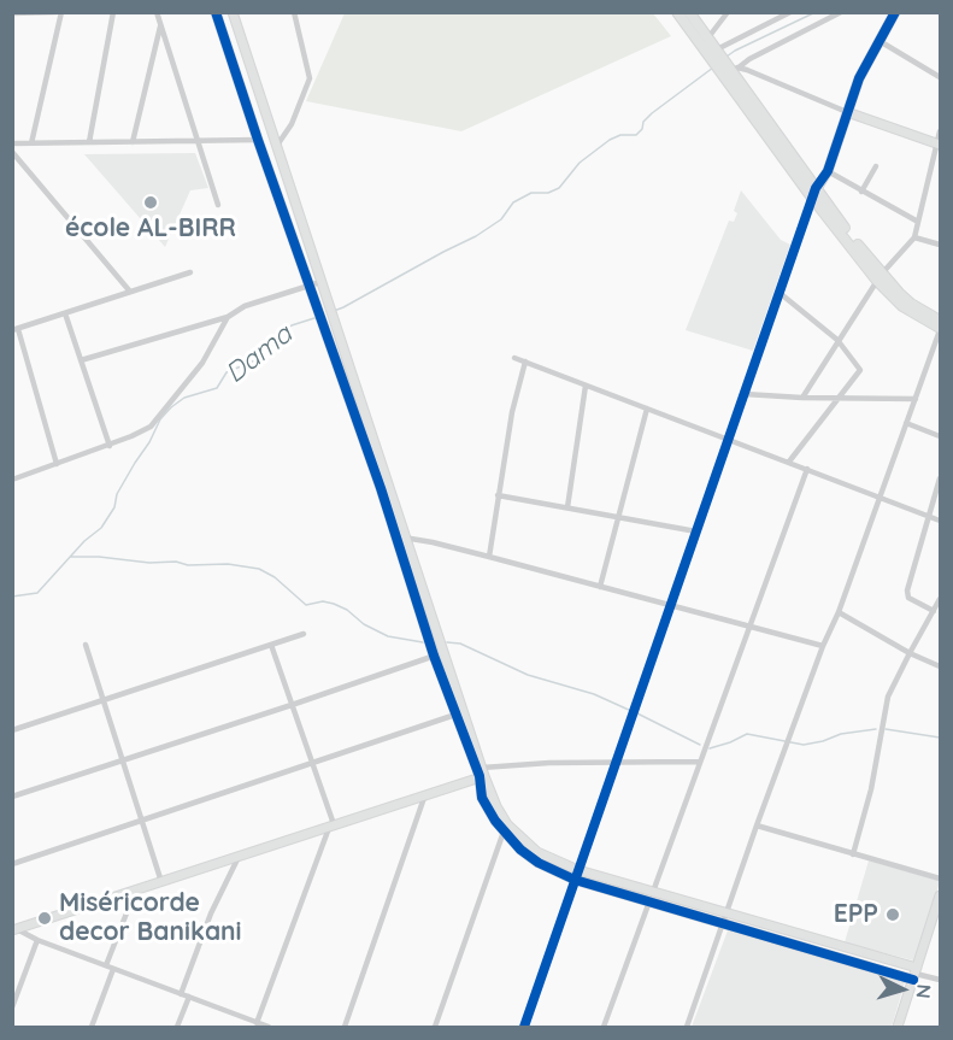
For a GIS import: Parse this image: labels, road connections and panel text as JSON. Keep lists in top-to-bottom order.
{
  "water": ["Dama"],
  "places": ["école AL-BIRR", "EPP", "Miséricorde decor Banikani"],
  "north": "right"
}
